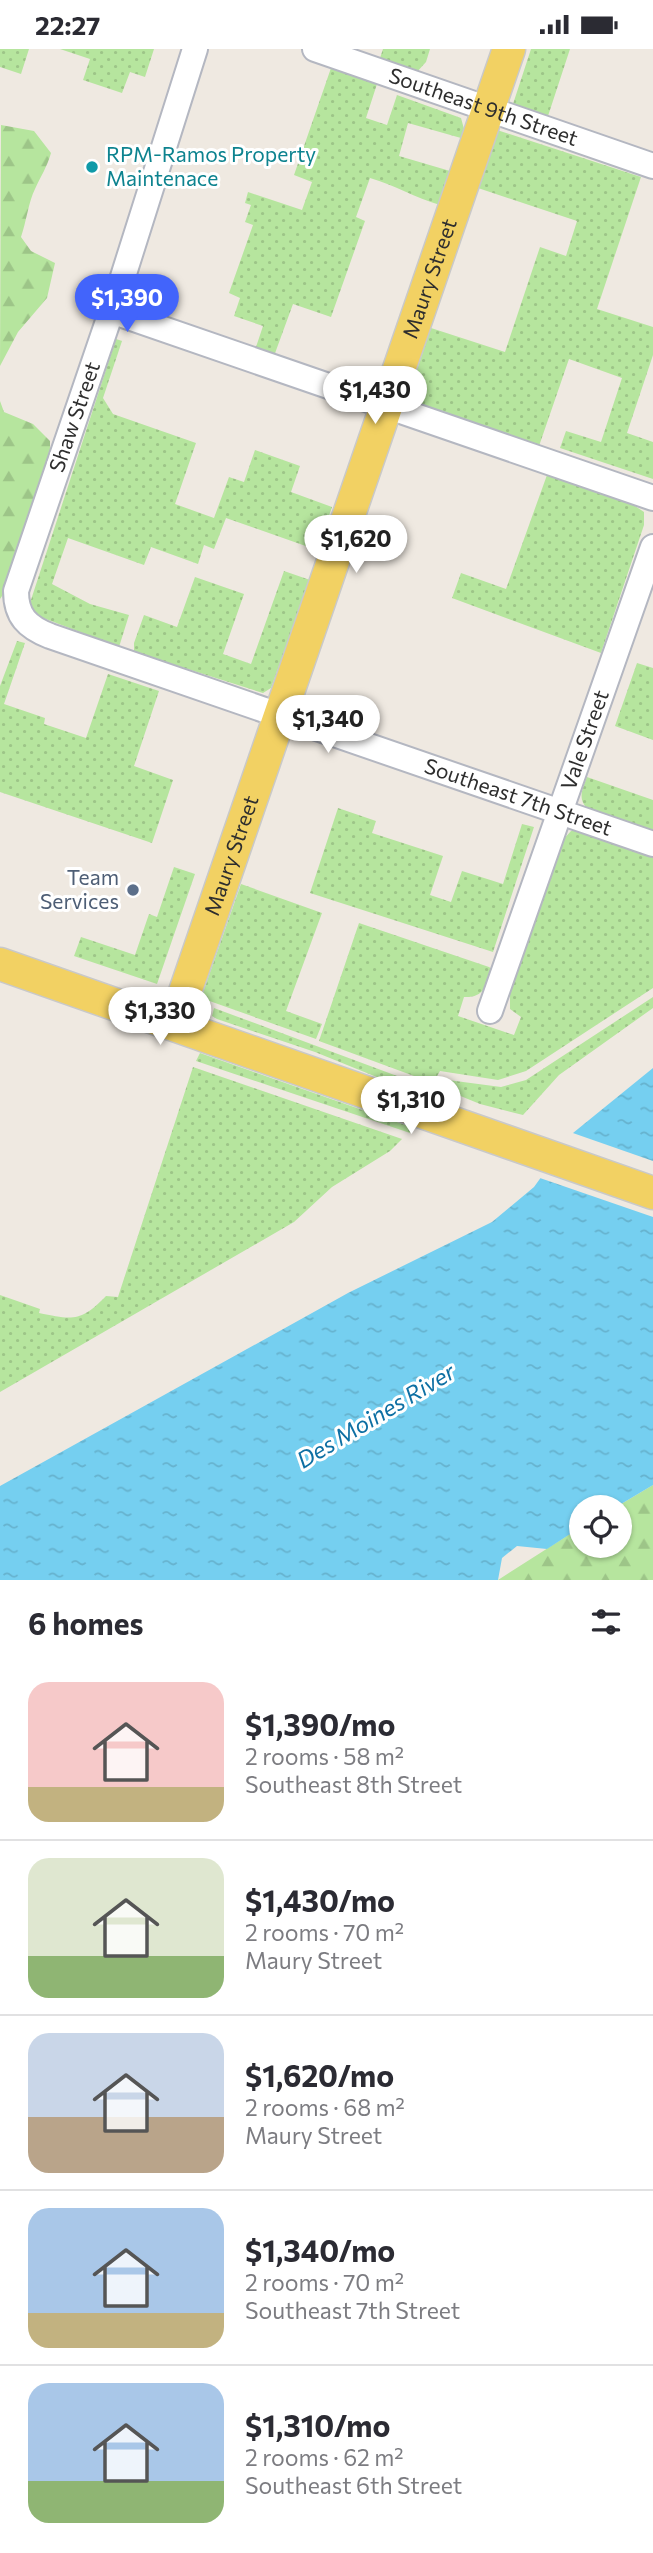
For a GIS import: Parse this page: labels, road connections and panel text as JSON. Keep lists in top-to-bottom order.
{
  "streets": {
    "main road": ["Maury Street"],
    "street": [
      "Southeast 9th Street",
      "Shaw Street",
      "Vale Street",
      "Southeast 7th Street"
    ]
  },
  "crossings": [
    ["Southeast 9th Street", "Maury Street"],
    ["Maury Street", "Southeast 7th Street"],
    ["Shaw Street", "Southeast 7th Street"],
    ["Vale Street", "Southeast 7th Street"]
  ],
  "water": ["Des Moines River"],
  "places": ["RPM-Ramos Property Maintenace", "Team Services"],
  "page": {
    "status": "22:27",
    "price": [
      "$1,390",
      "$1,430",
      "$1,620",
      "$1,340",
      "$1,330",
      "$1,310"
    ],
    "heading": "6 homes",
    "list": [
      {
        "name": "$1,390/mo",
        "note": "2 rooms · 58 m² · Southeast 8th Street"
      },
      {
        "name": "$1,430/mo",
        "note": "2 rooms · 70 m² · Maury Street"
      },
      {
        "name": "$1,620/mo",
        "note": "2 rooms · 68 m² · Maury Street"
      },
      {
        "name": "$1,340/mo",
        "note": "2 rooms · 70 m² · Southeast 7th Street"
      },
      {
        "name": "$1,310/mo",
        "note": "2 rooms · 62 m² · Southeast 6th Street"
      }
    ]
  }
}
